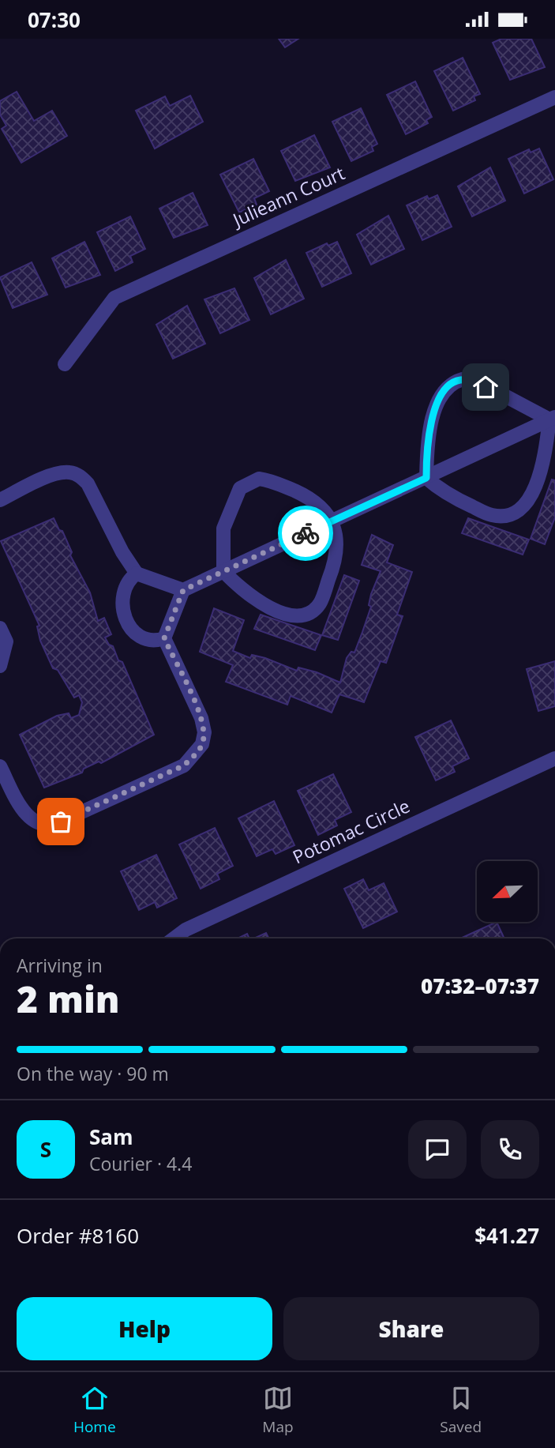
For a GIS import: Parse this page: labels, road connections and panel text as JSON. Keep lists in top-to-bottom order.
{
  "streets": {
    "street": ["Julieann Court", "Potomac Circle"]
  },
  "north": "bottom left",
  "page": {
    "status": "07:30",
    "heading": ["2 min", "Arriving in", "07:32–07:37"],
    "panel": [
      "Sam",
      "Courier · 4.4",
      "Order #8160",
      "$41.27"
    ],
    "bar": "On the way · 90 m",
    "round": "S",
    "buttons": ["Help", "Share"],
    "tabs": ["Home", "Map", "Saved"]
  }
}
